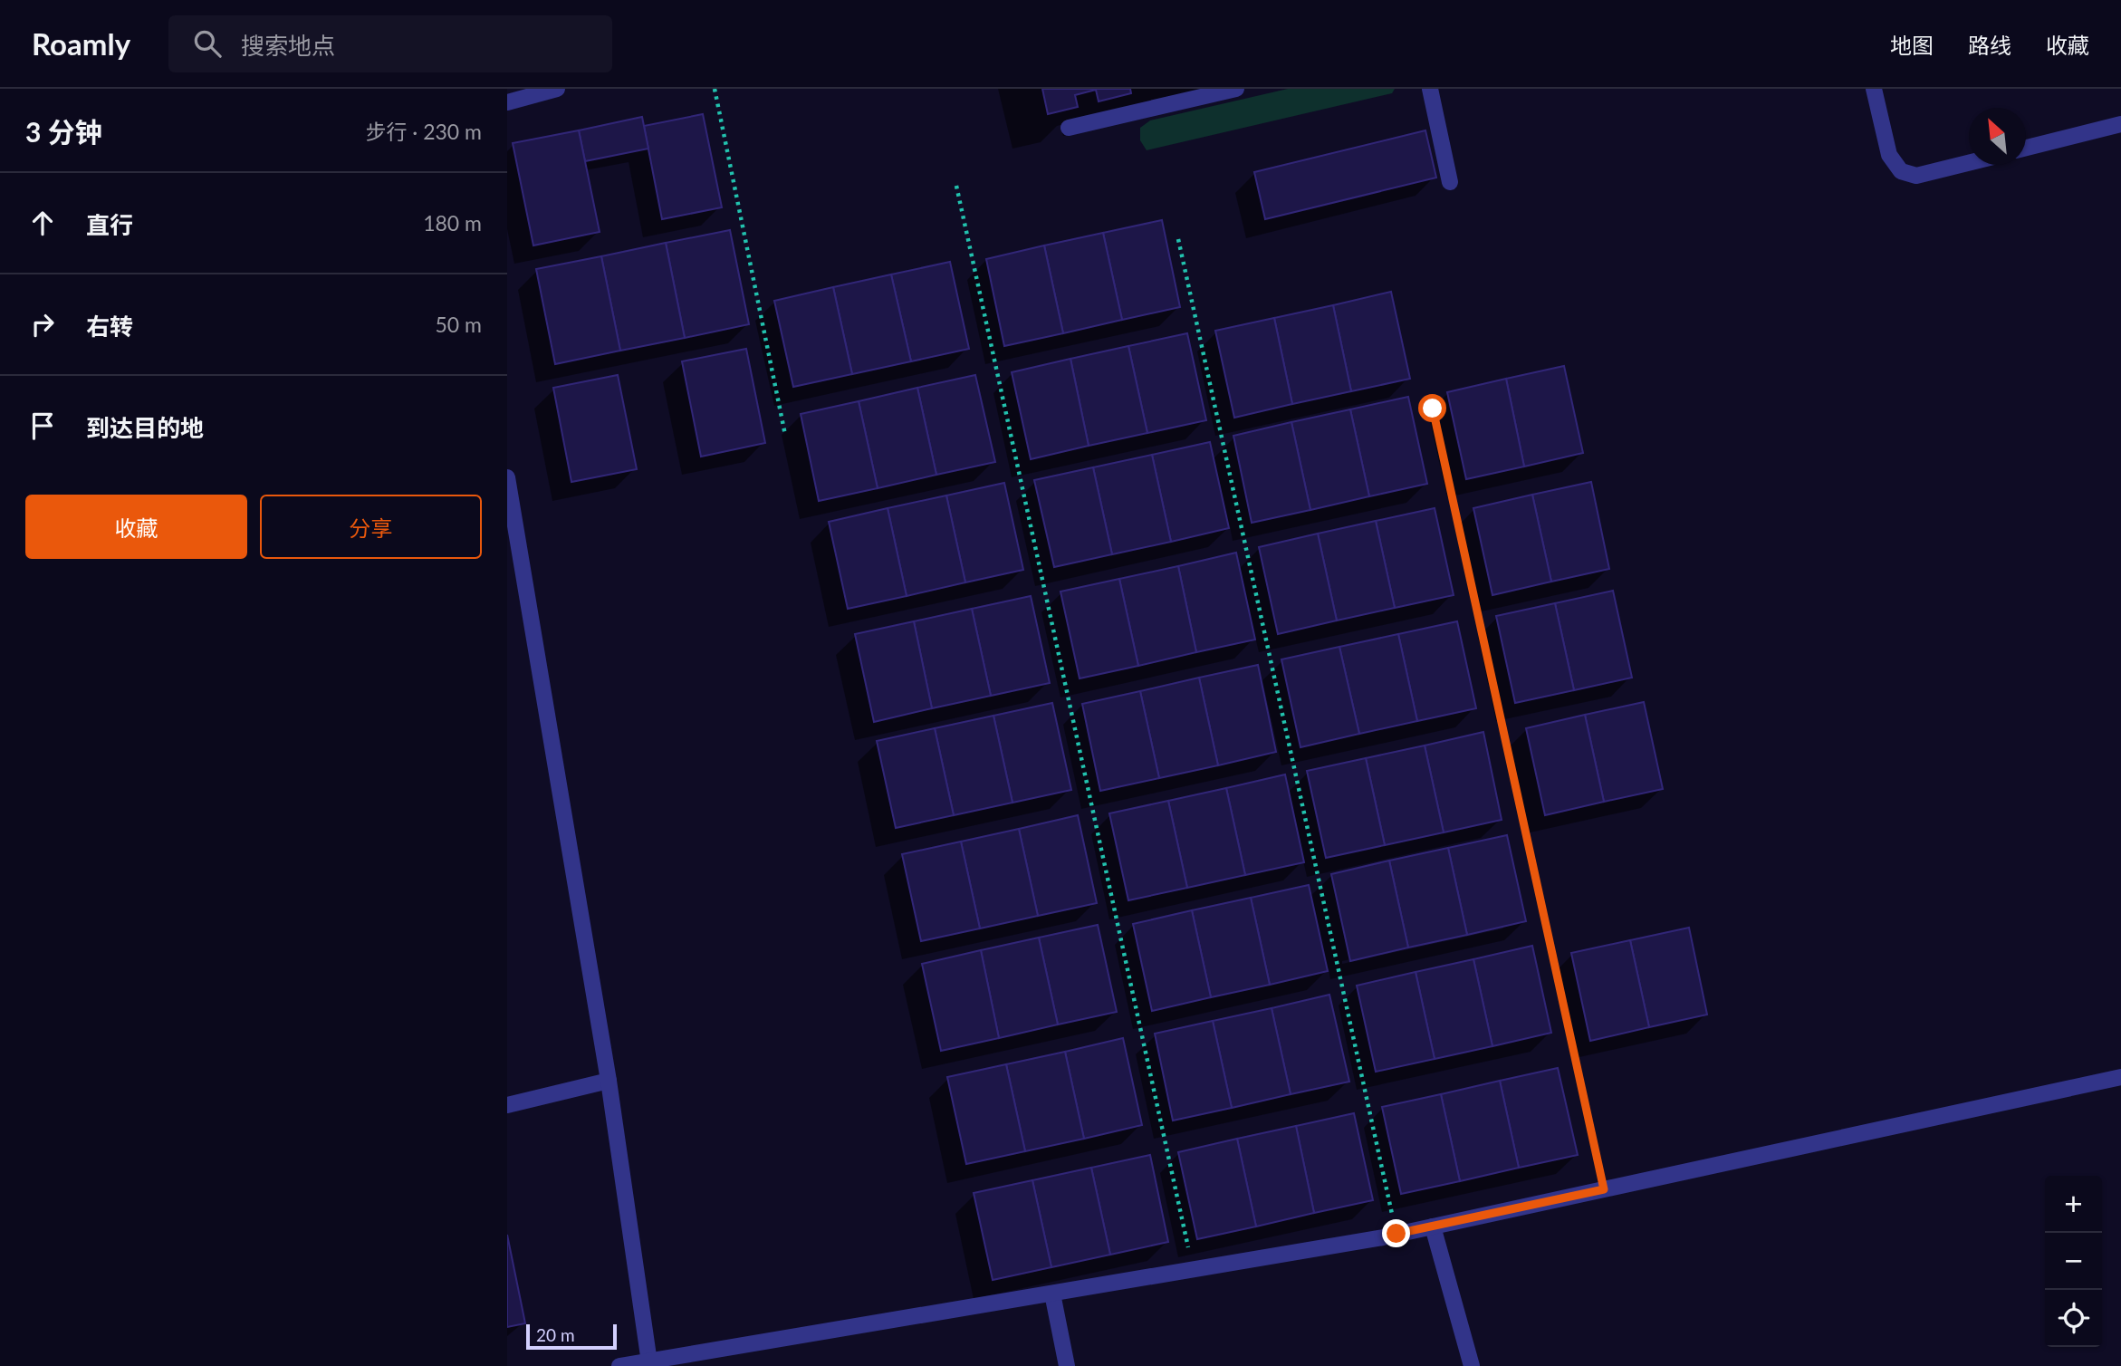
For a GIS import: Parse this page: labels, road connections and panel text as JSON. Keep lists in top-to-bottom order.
{
  "scale_bar": "20 m",
  "north": "top left",
  "page": {
    "header": "Roamly",
    "search": "搜索地点",
    "nav": ["地图", "路线", "收藏"],
    "heading": ["3 分钟", "步行 · 230 m"],
    "list": [
      ["直行", "180 m"],
      ["右转", "50 m"],
      "到达目的地"
    ],
    "buttons": ["收藏", "分享"],
    "map_buttons": ["+", "−"],
    "scale": "20 m"
  }
}
